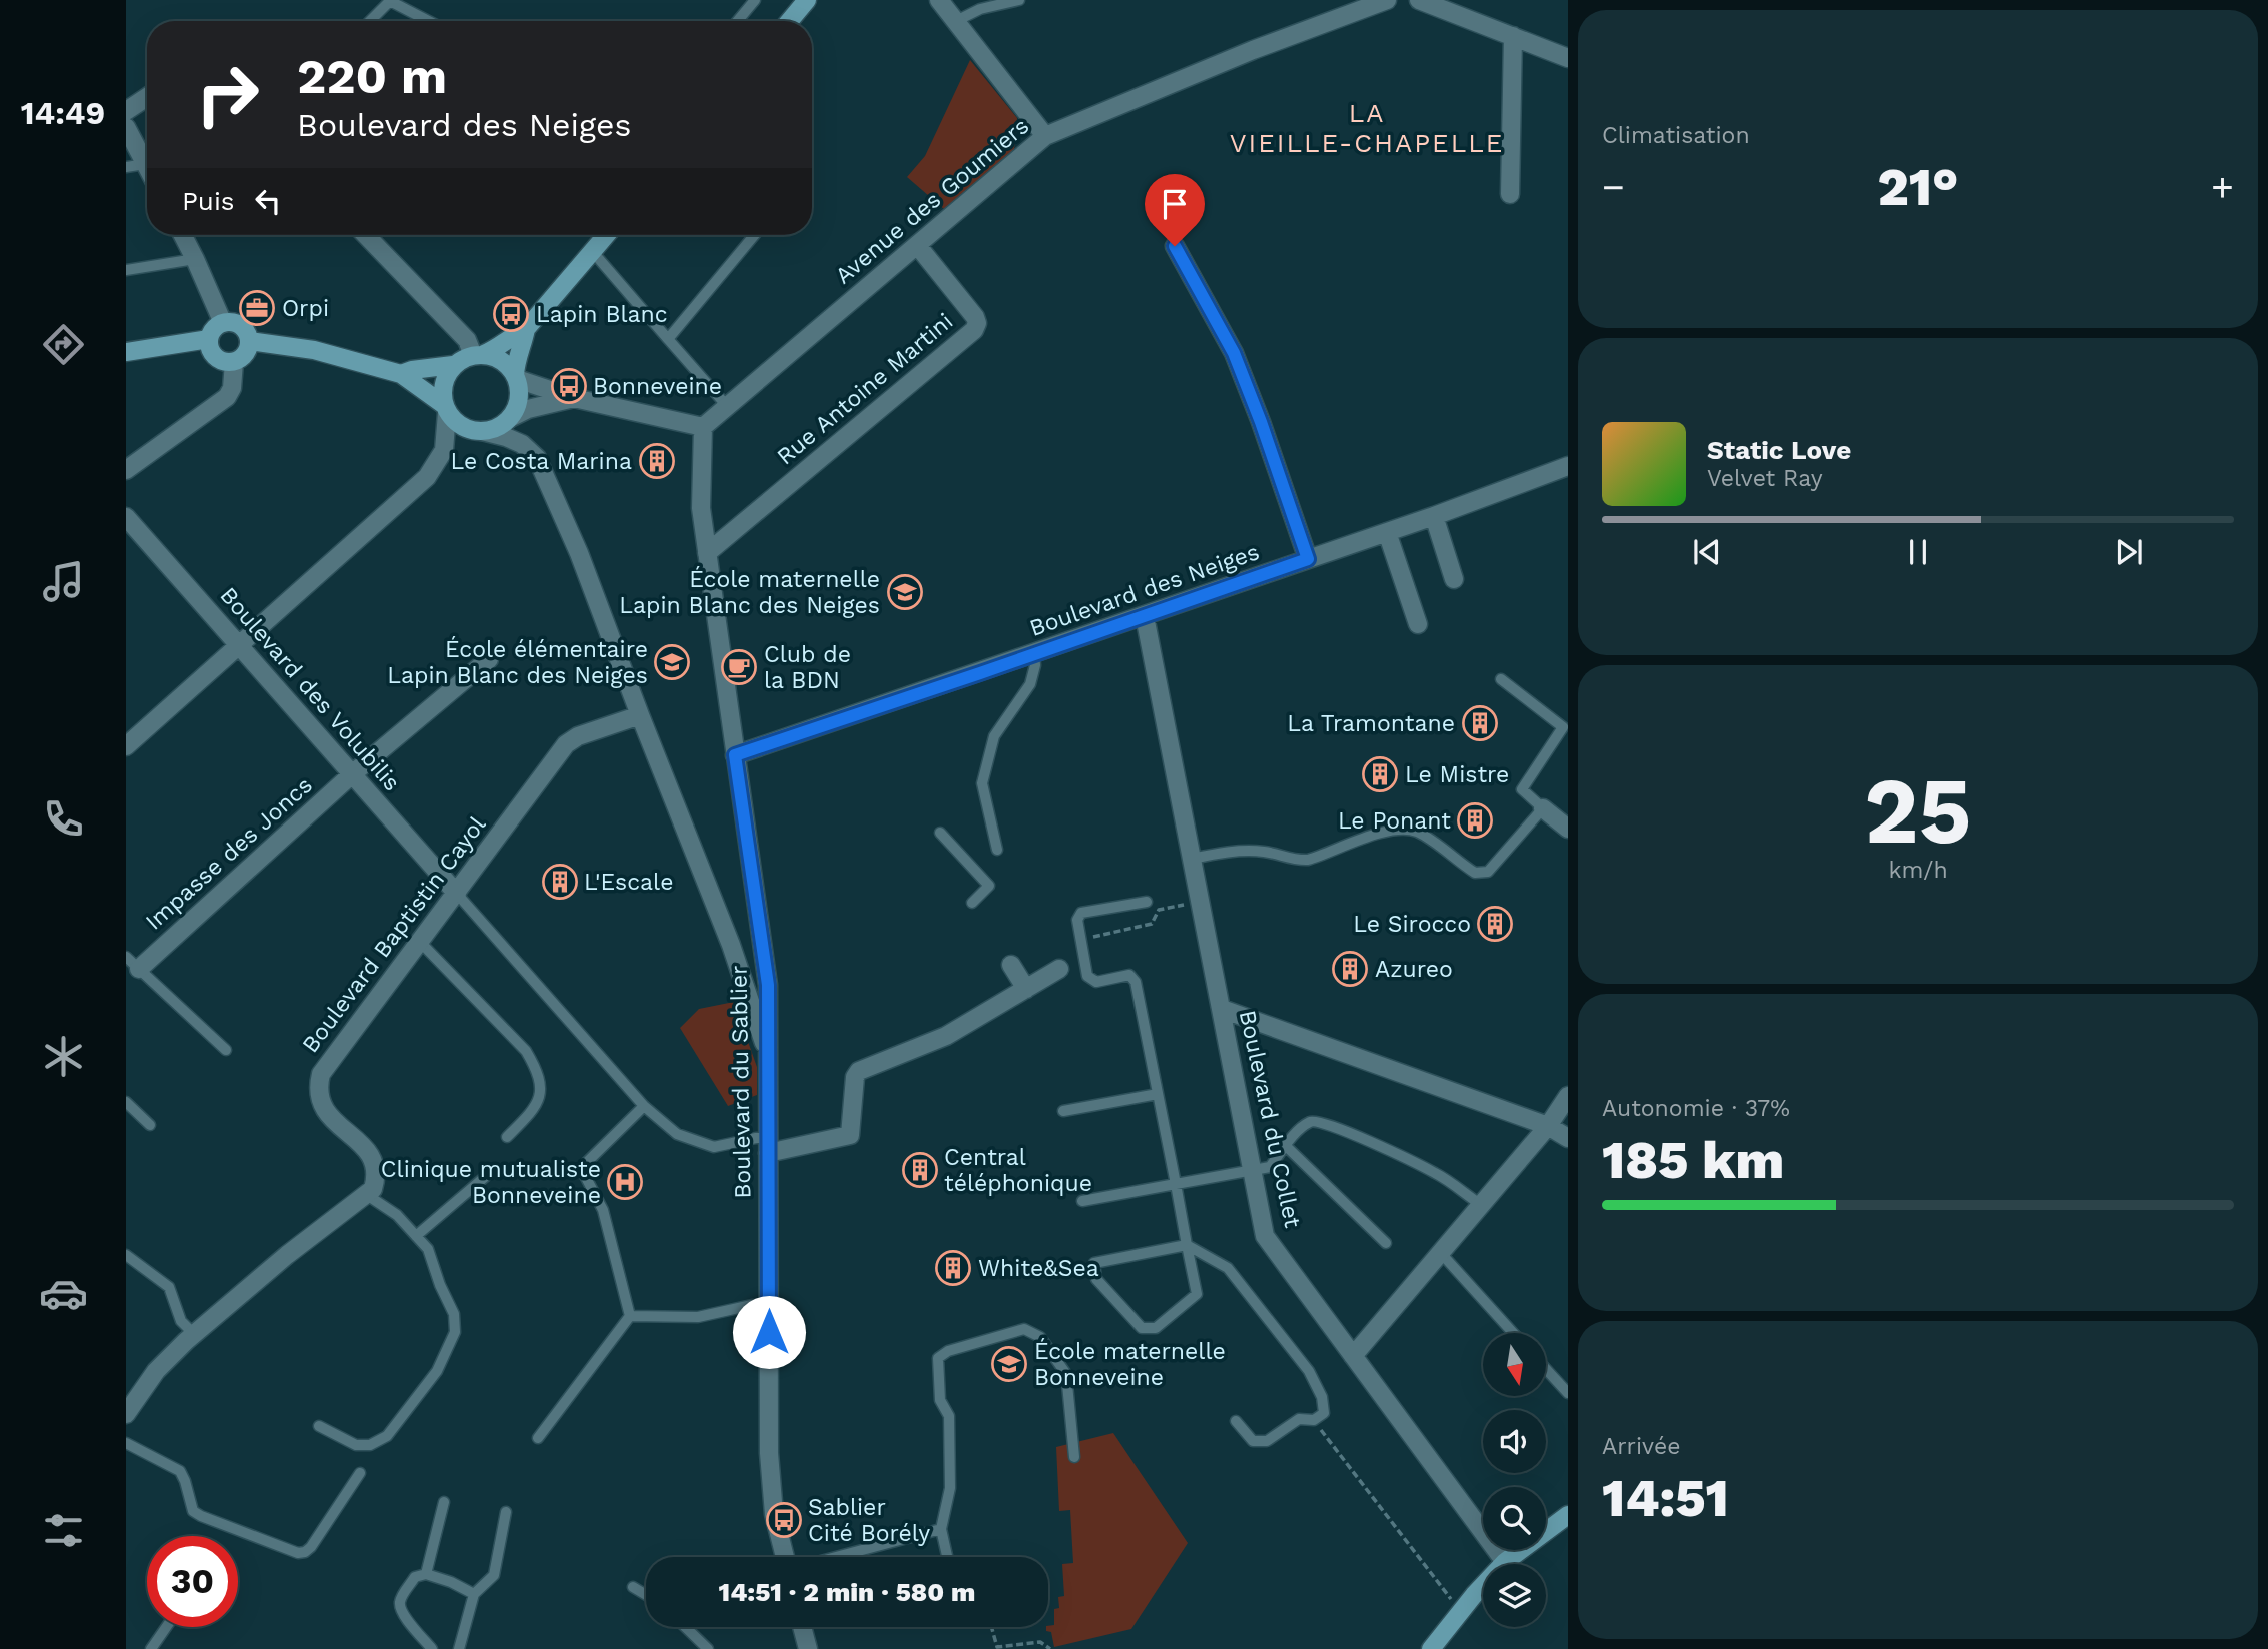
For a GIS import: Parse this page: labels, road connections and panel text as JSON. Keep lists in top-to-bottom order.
{
  "streets": {
    "street": [
      "Avenue des Goumiers",
      "Rue Antoine Martini",
      "Boulevard des Neiges",
      "Boulevard des Volubilis",
      "Impasse des Joncs",
      "Boulevard Baptistin Cayol",
      "Boulevard du Sablier",
      "Boulevard du Collet"
    ]
  },
  "crossings": [
    ["Avenue des Goumiers", "Rue Antoine Martini"],
    ["Avenue des Goumiers", "Boulevard du Sablier"],
    ["Rue Antoine Martini", "Boulevard du Sablier"],
    ["Boulevard des Neiges", "Boulevard du Sablier"],
    ["Boulevard des Neiges", "Boulevard du Collet"],
    ["Boulevard des Volubilis", "Impasse des Joncs"],
    ["Boulevard des Volubilis", "Boulevard Baptistin Cayol"]
  ],
  "districts": ["LA VIEILLE-CHAPELLE"],
  "places": {
    "office": ["Orpi"],
    "bus stop": ["Lapin Blanc", "Bonneveine", "Sablier Cité Borély"],
    "building": [
      "Le Costa Marina",
      "La Tramontane",
      "Le Mistre",
      "Le Ponant",
      "L'Escale",
      "Le Sirocco",
      "Azureo",
      "Central téléphonique",
      "White&Sea"
    ],
    "school or university": ["École maternelle Lapin Blanc des Neiges", "École élémentaire Lapin Blanc des Neiges", "École maternelle Bonneveine"],
    "cafe": ["Club de la BDN"],
    "hospital": ["Clinique mutualiste Bonneveine"]
  },
  "north": "bottom",
  "page": {
    "tabs": "14:49",
    "tile": [
      "Climatisation",
      ["25", "km/h"],
      ["Autonomie · 37%", "185 km"],
      ["Arrivée", "14:51"]
    ],
    "turn": ["220 m", "Boulevard des Neiges"],
    "heat": ["−", "21°", "+"],
    "then": "Puis",
    "song": ["Static Love", "Velvet Ray"],
    "limit": "30",
    "trip": "14:51 · 2 min · 580 m"
  }
}
